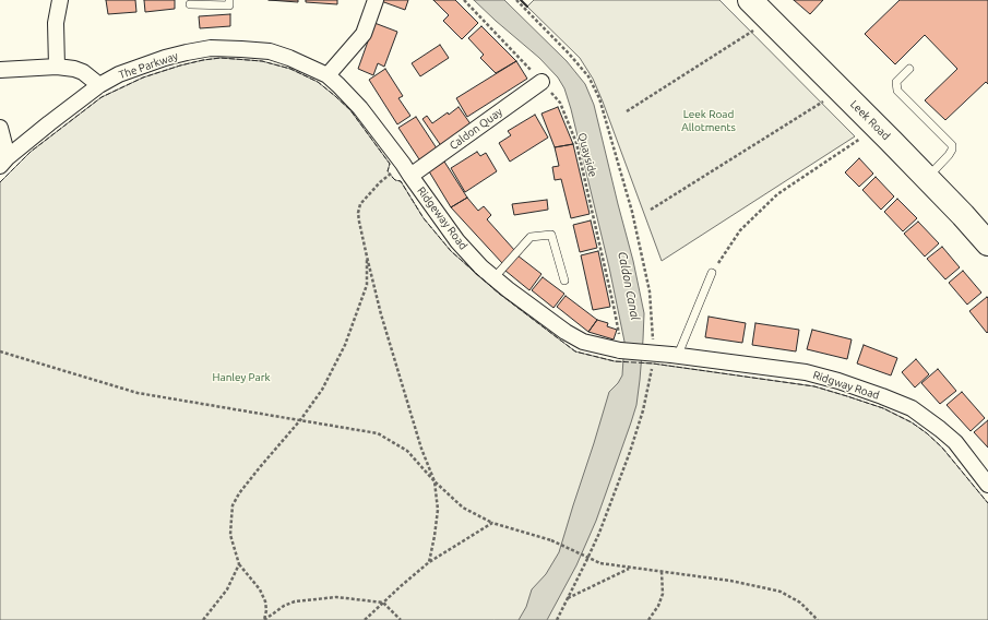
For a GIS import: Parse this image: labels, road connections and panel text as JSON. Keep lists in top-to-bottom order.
{
  "streets": {
    "highway": ["Leek Road"],
    "street": [
      "The Parkway",
      "Caldon Quay",
      "Ridgeway Road",
      "Ridgway Road"
    ],
    "path": ["Quayside"]
  },
  "crossings": [
    ["The Parkway", "Ridgeway Road"],
    ["Caldon Quay", "Quayside"],
    ["Caldon Quay", "Ridgeway Road"],
    ["Quayside", "Ridgeway Road"],
    ["Quayside", "Ridgway Road"],
    ["Ridgeway Road", "Ridgway Road"]
  ],
  "water": ["Caldon Canal"],
  "parks": ["Leek Road Allotments", "Hanley Park"]
}
